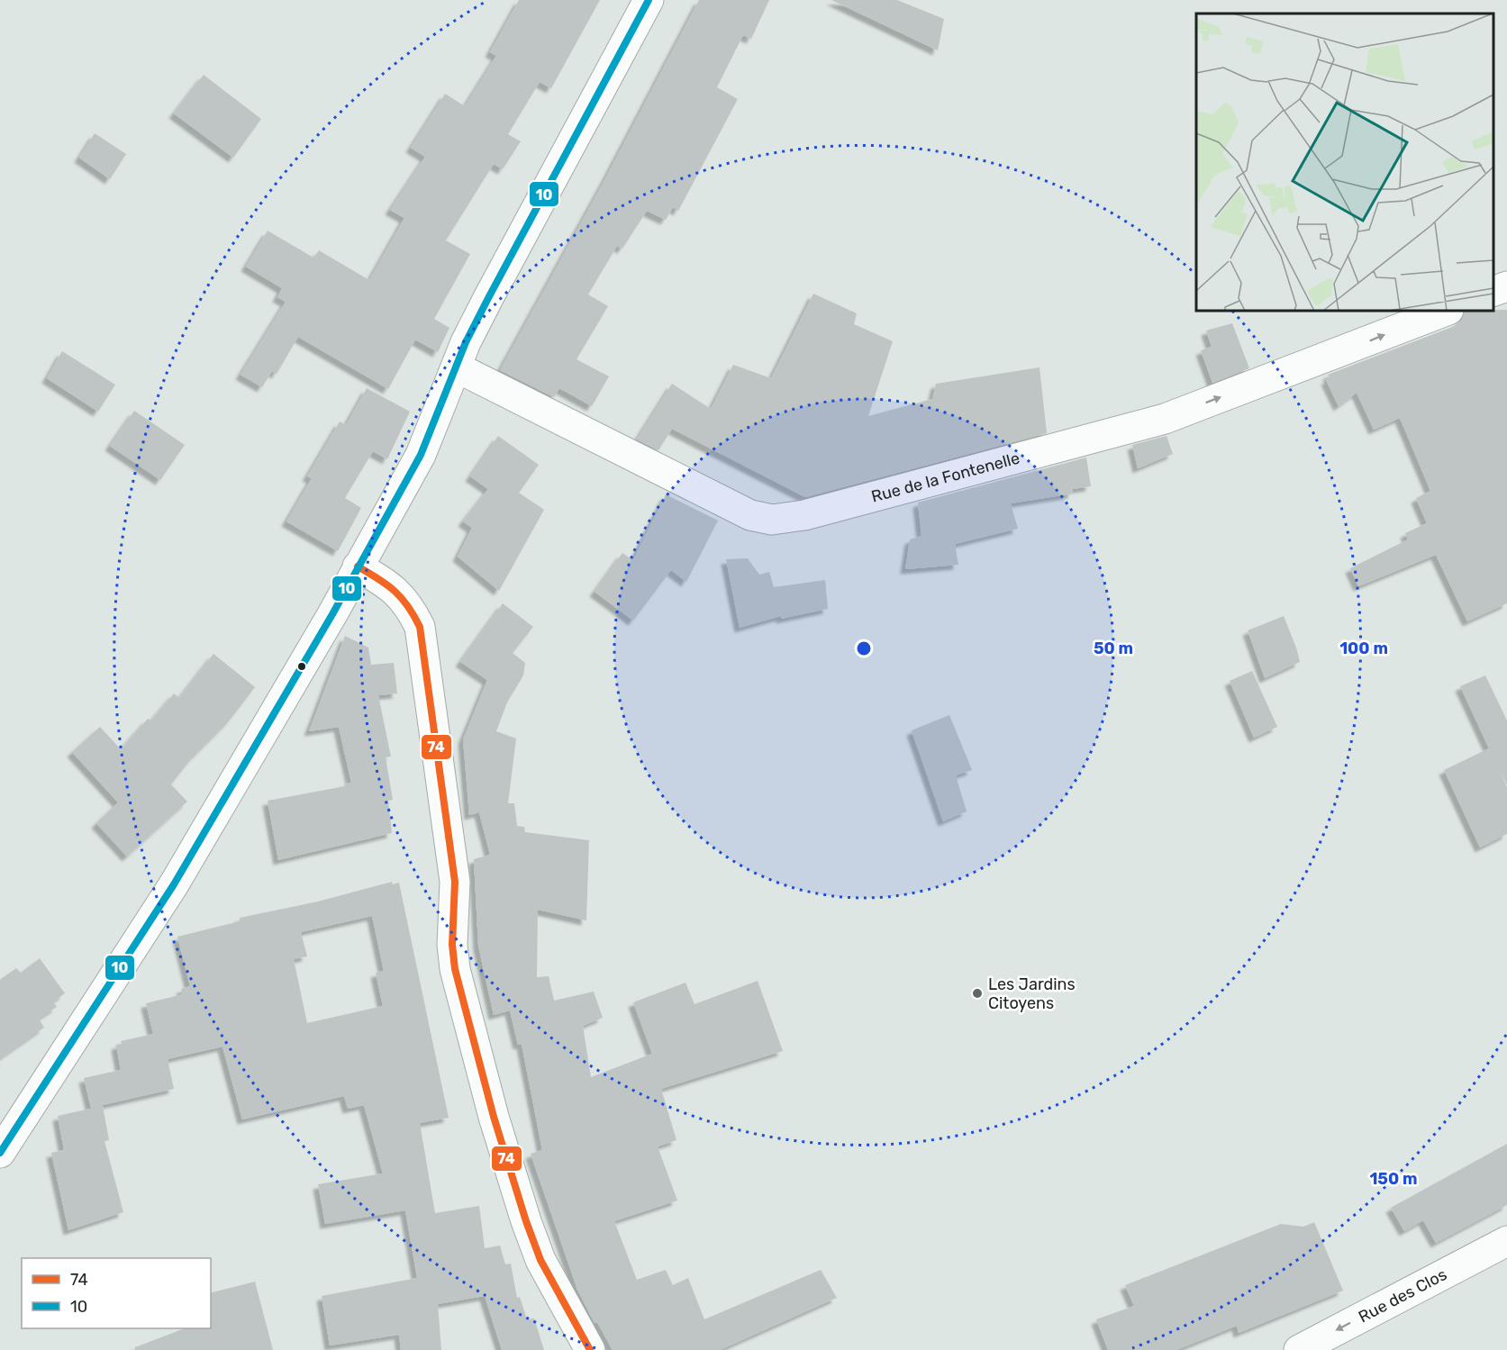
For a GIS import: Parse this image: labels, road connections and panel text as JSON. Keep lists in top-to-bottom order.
{
  "streets": {
    "street": ["Rue de la Fontenelle", "Rue des Clos"]
  },
  "one_way": ["Rue de la Fontenelle", "Rue des Clos"],
  "places": ["Les Jardins Citoyens"],
  "lines": ["transit line 10", "transit line 74"],
  "legend": ["74", "10"],
  "rings": ["50 m", "100 m", "150 m"]
}
